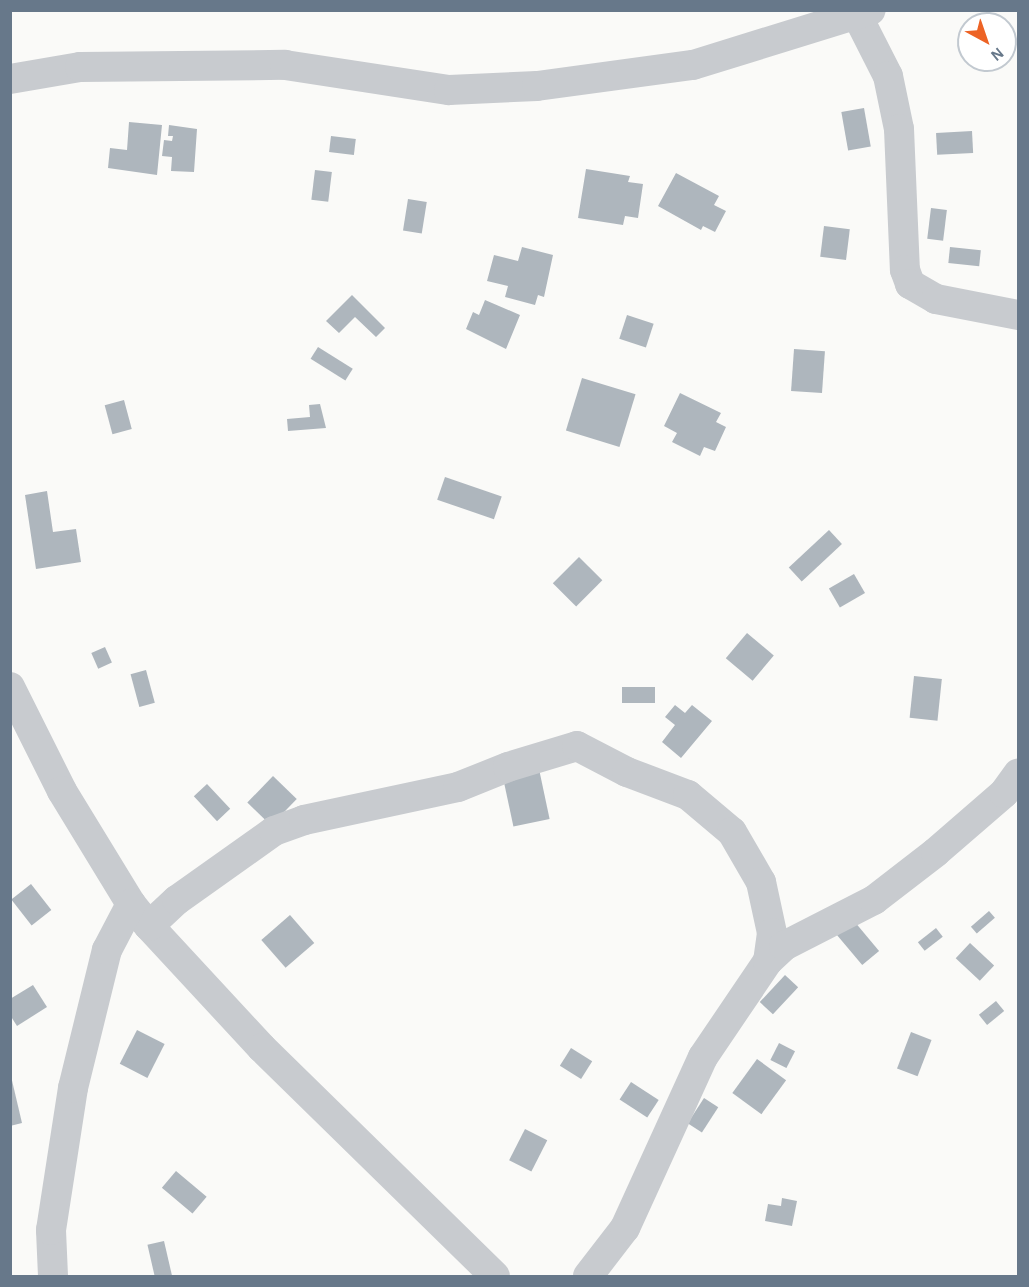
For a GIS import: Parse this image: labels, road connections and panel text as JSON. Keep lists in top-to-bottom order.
{
  "north": "bottom right"
}
